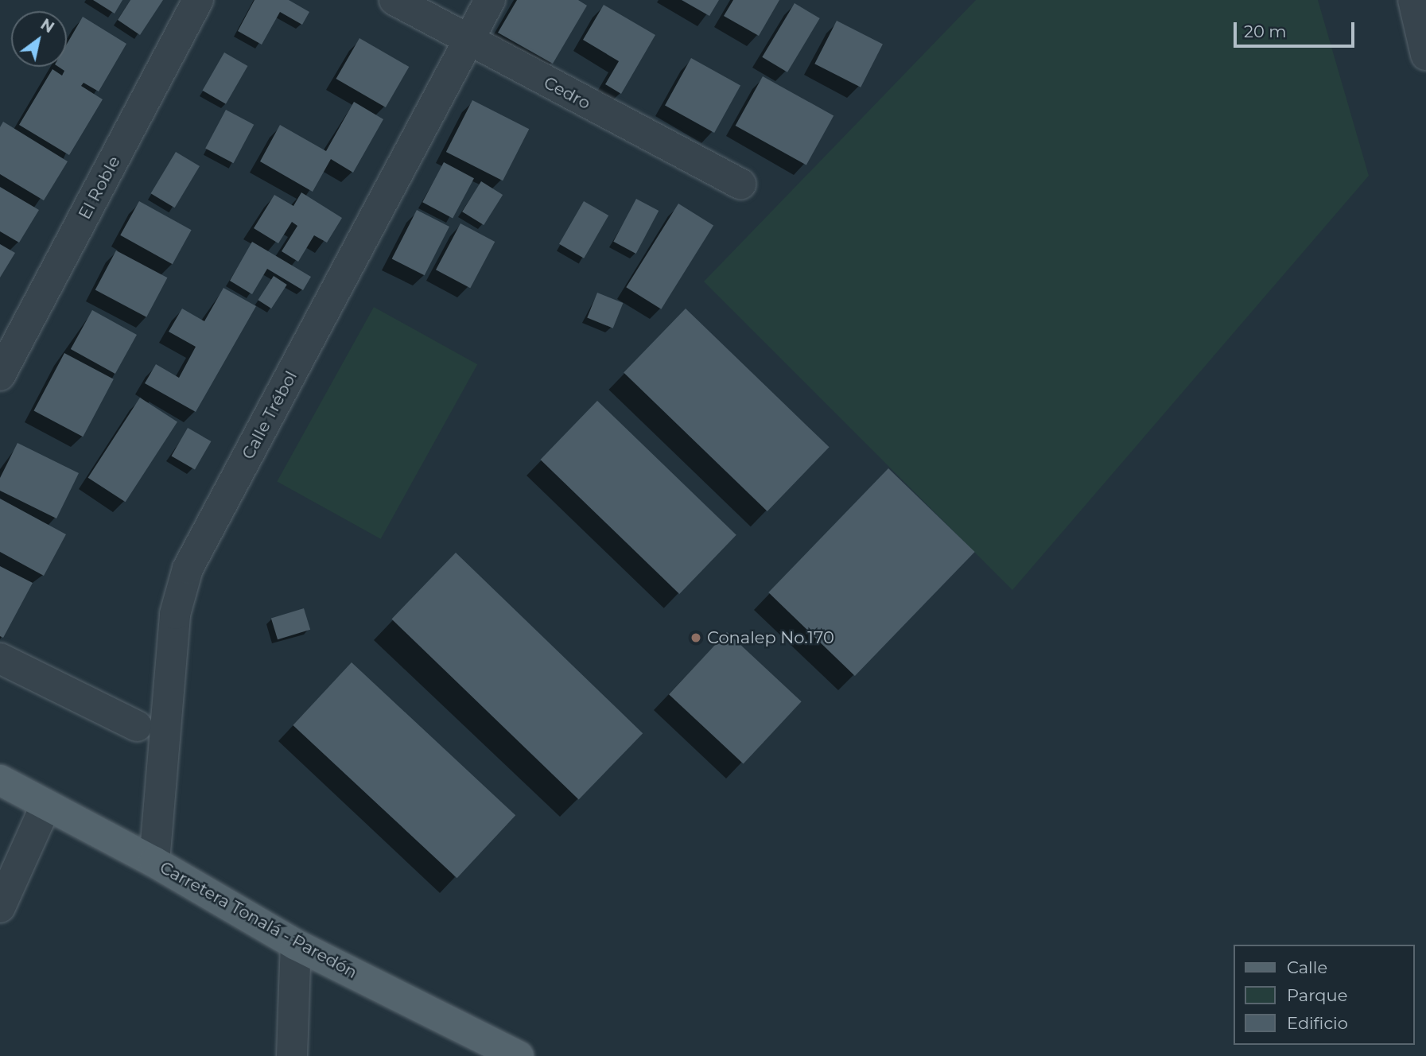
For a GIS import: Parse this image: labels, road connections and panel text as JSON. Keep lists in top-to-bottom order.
{
  "streets": {
    "main road": ["Carretera Tonalá - Paredón"],
    "street": ["Cedro", "El Roble", "Calle Trébol"]
  },
  "crossings": [
    ["Cedro", "Calle Trébol"],
    ["Calle Trébol", "Carretera Tonalá - Paredón"]
  ],
  "places": ["Conalep No.170"],
  "legend": ["Calle", "Parque", "Edificio"],
  "scale_bar": "20 m",
  "north": "top right"
}
